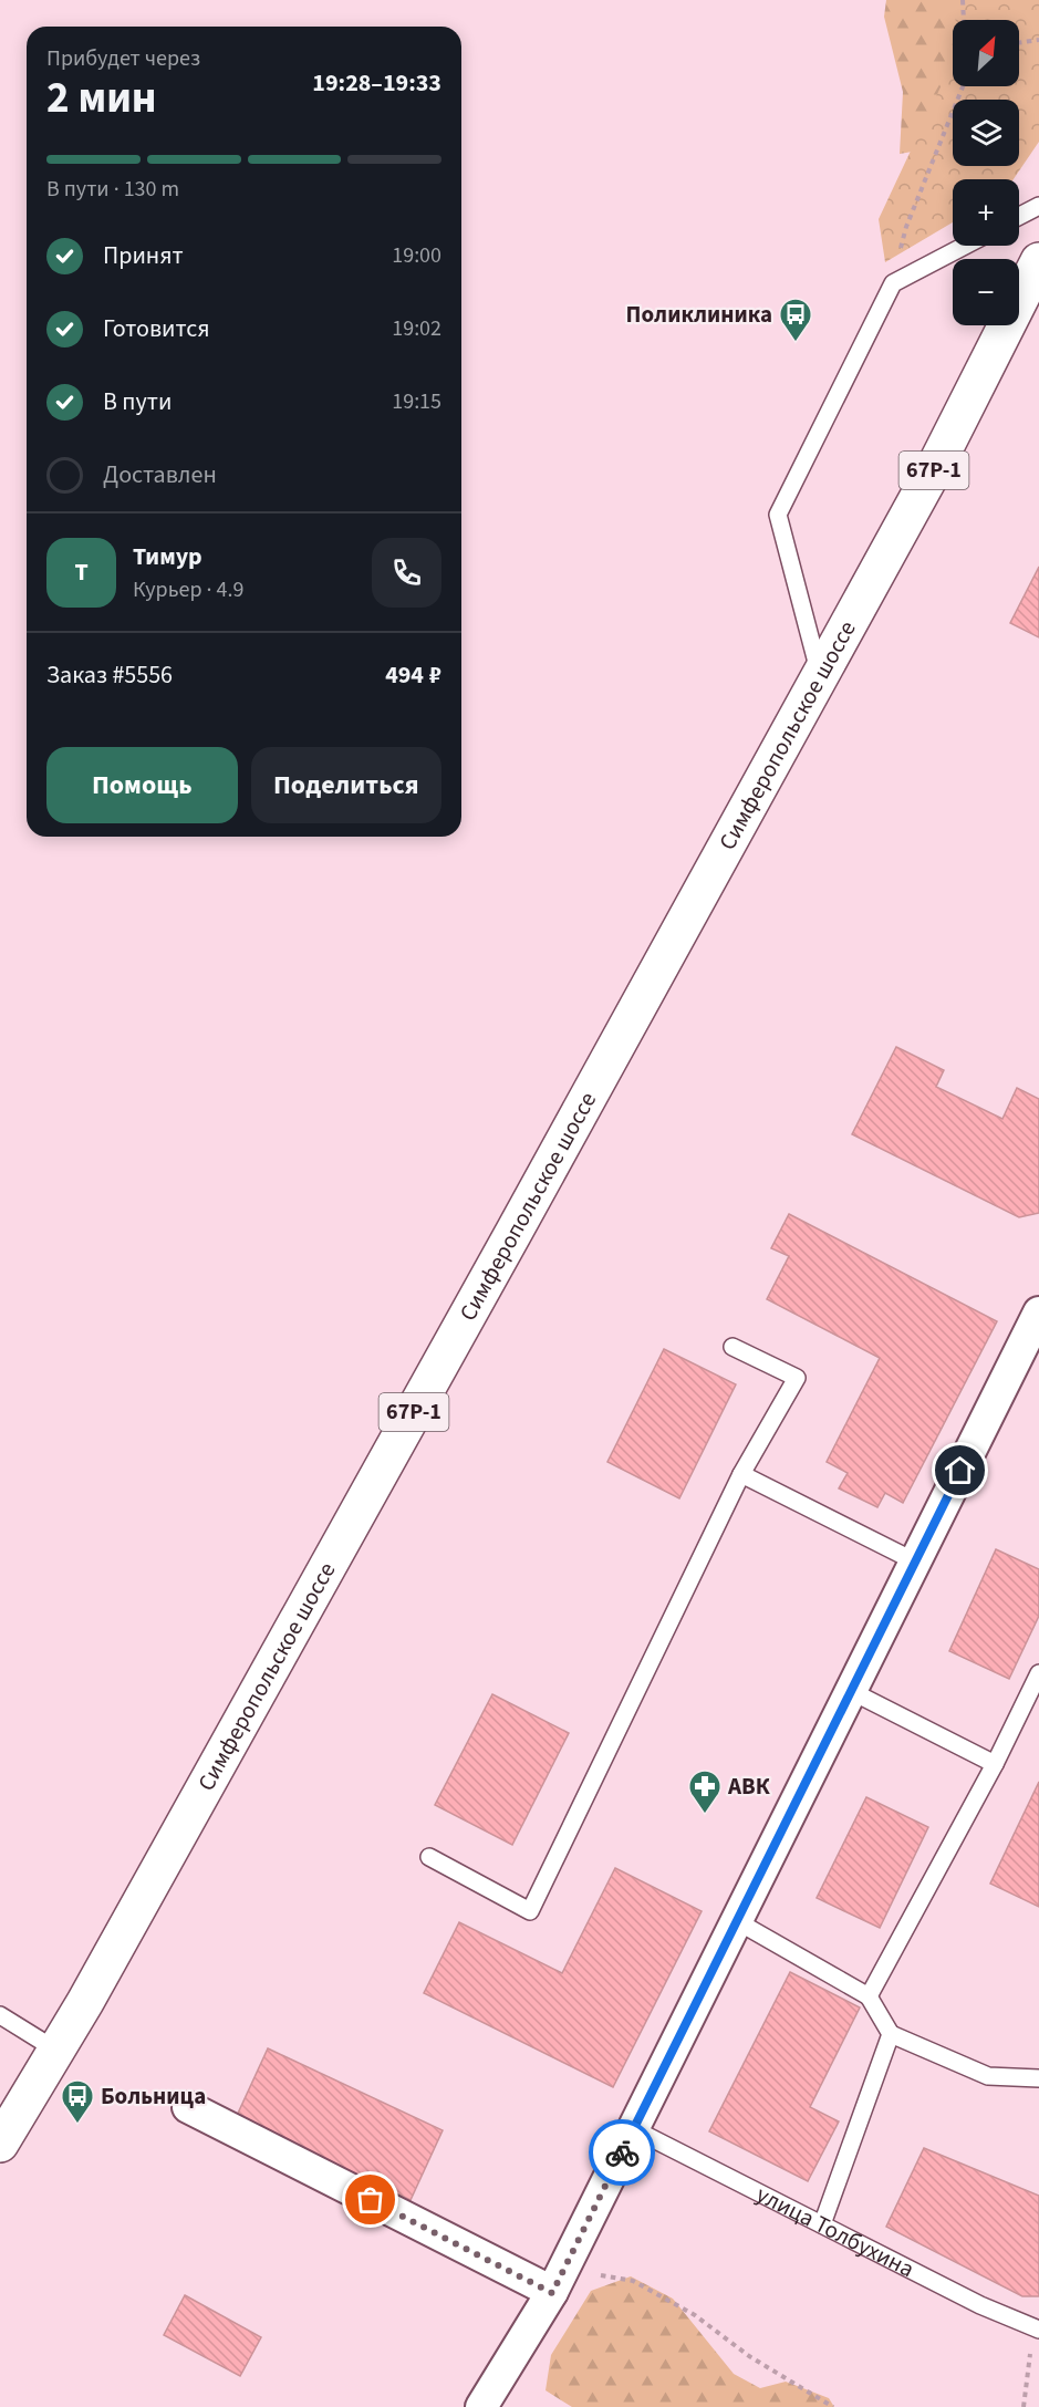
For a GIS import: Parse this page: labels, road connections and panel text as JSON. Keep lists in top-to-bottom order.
{
  "streets": {
    "main road": ["67Р-1", "Симферопольское шоссе"],
    "lane": ["улица Толбухина"]
  },
  "places": {
    "bus stop": ["Поликлиника", "Больница"],
    "pharmacy": ["АВК"]
  },
  "north": "top right",
  "page": {
    "map_buttons": ["+", "−"],
    "heading": ["2 мин", "Прибудет через", "19:28–19:33"],
    "panel": [
      "Тимур",
      "Курьер · 4.9",
      "Заказ #5556",
      "494 ₽"
    ],
    "bar": "В пути · 130 m",
    "list": [
      ["Принят", "19:00"],
      ["Готовится", "19:02"],
      ["В пути", "19:15"],
      "Доставлен"
    ],
    "round": "Т",
    "buttons": ["Помощь", "Поделиться"]
  }
}
